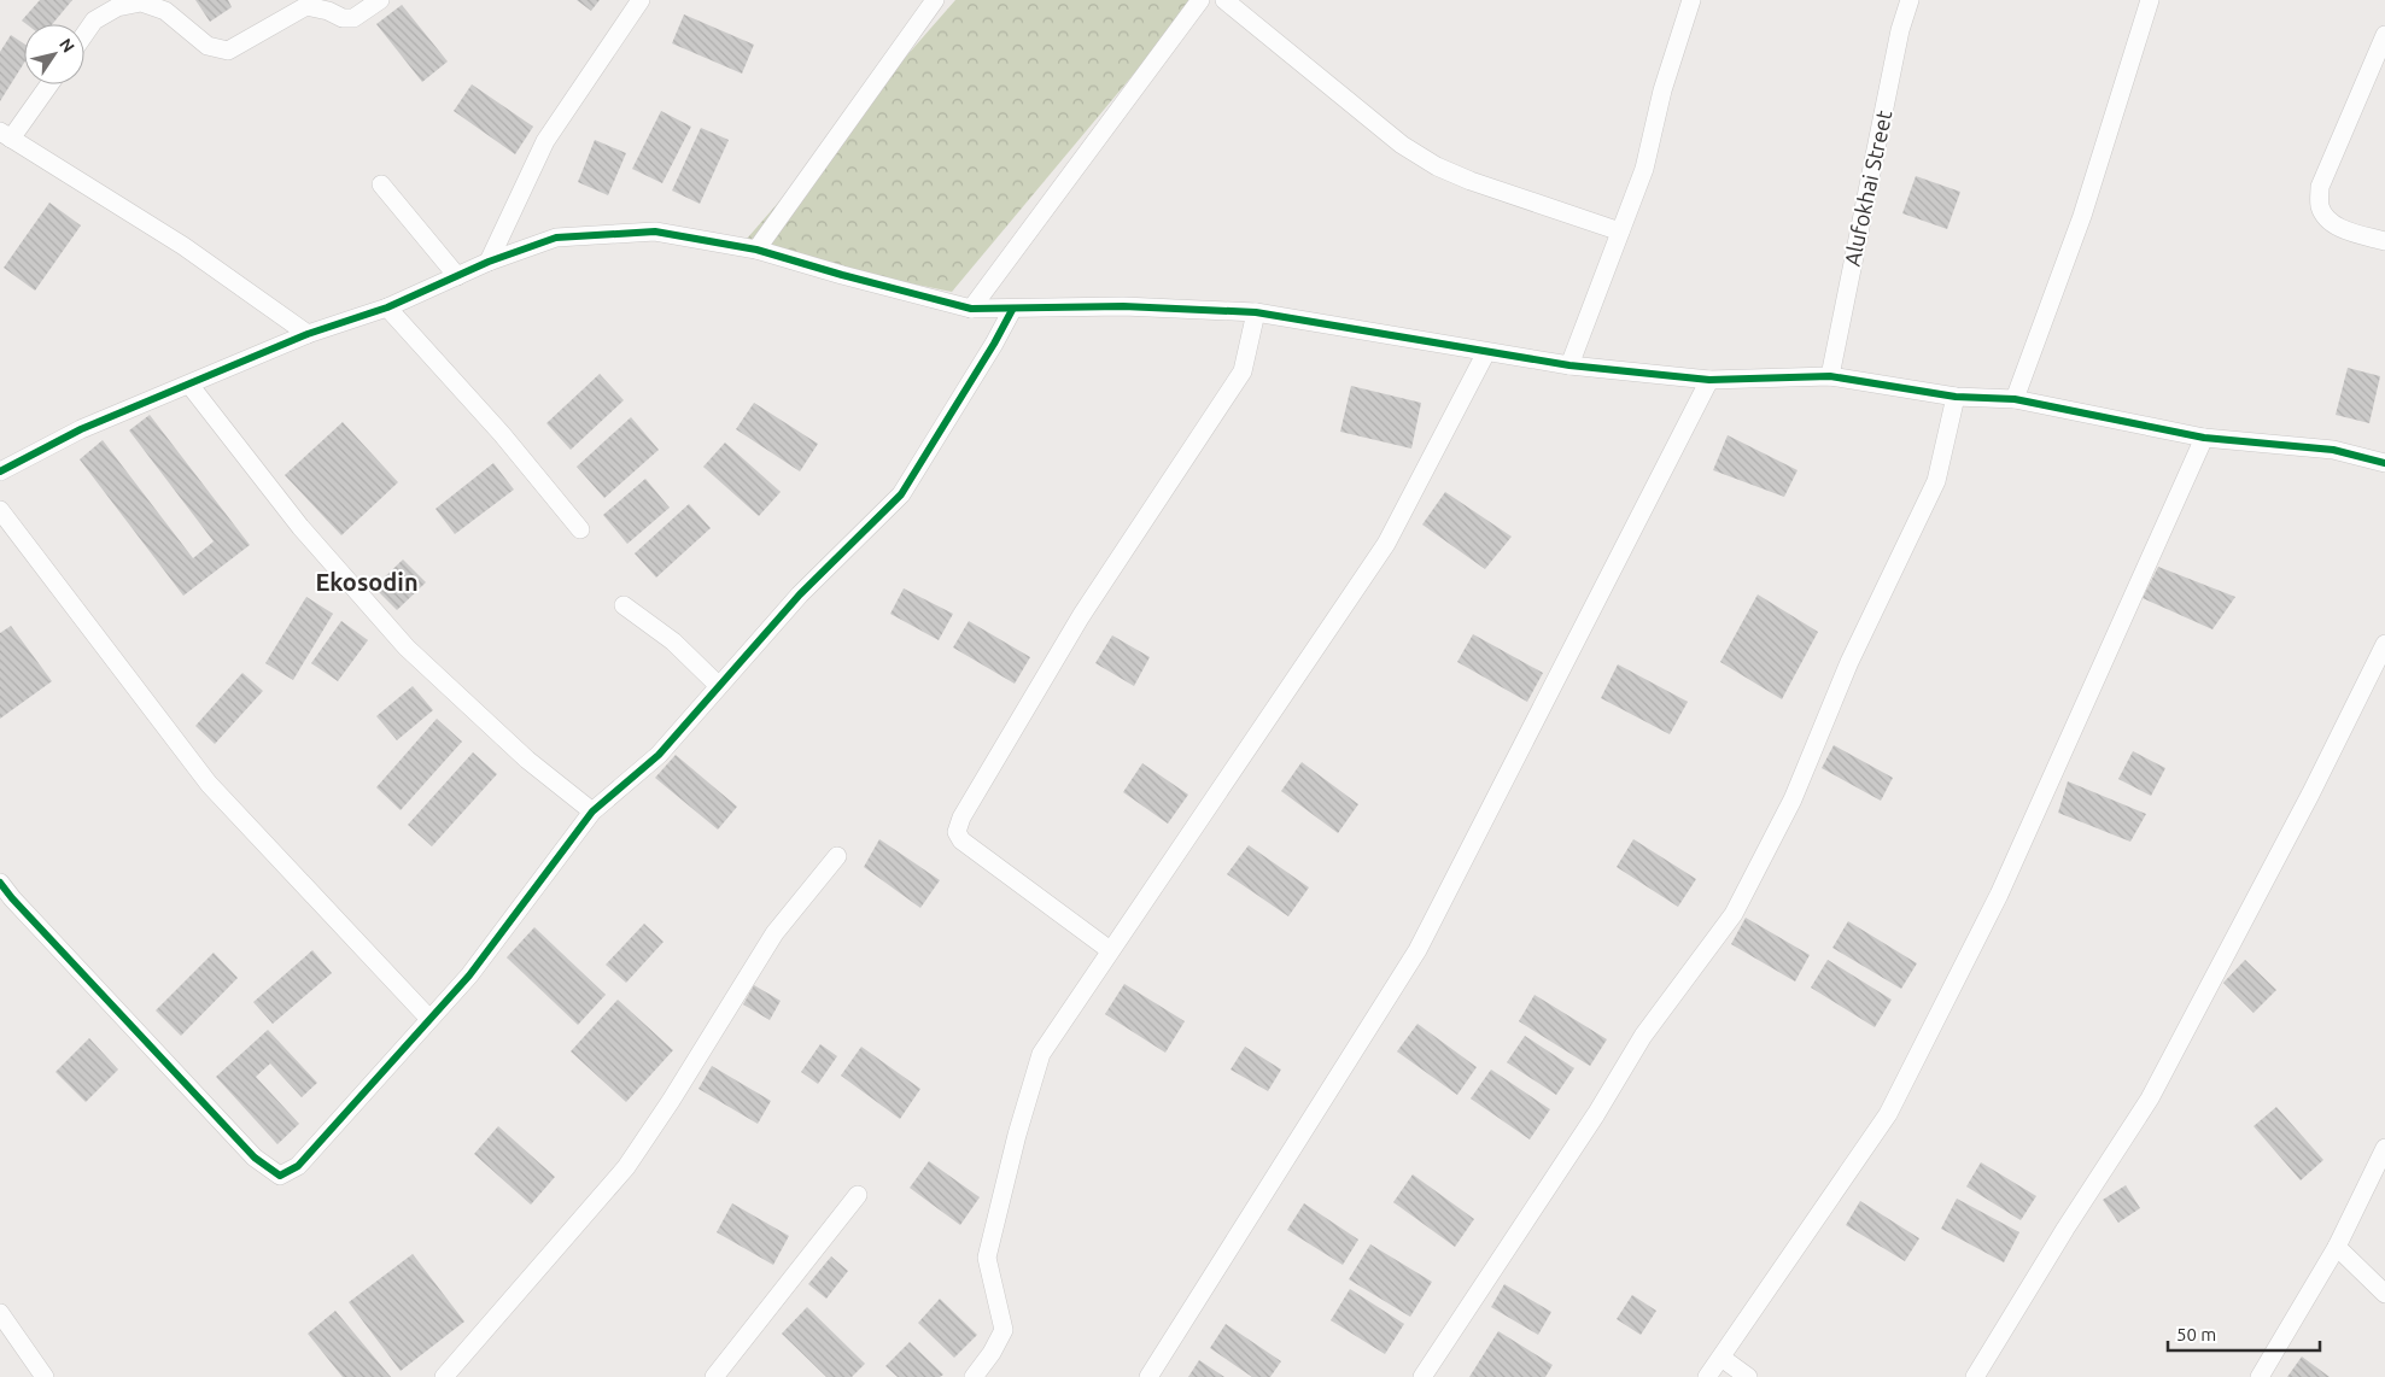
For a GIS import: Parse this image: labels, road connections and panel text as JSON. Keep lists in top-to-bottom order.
{
  "streets": {
    "street": ["Alufokhai Street"]
  },
  "districts": ["Ekosodin"],
  "scale_bar": "50 m",
  "north": "top right"
}
